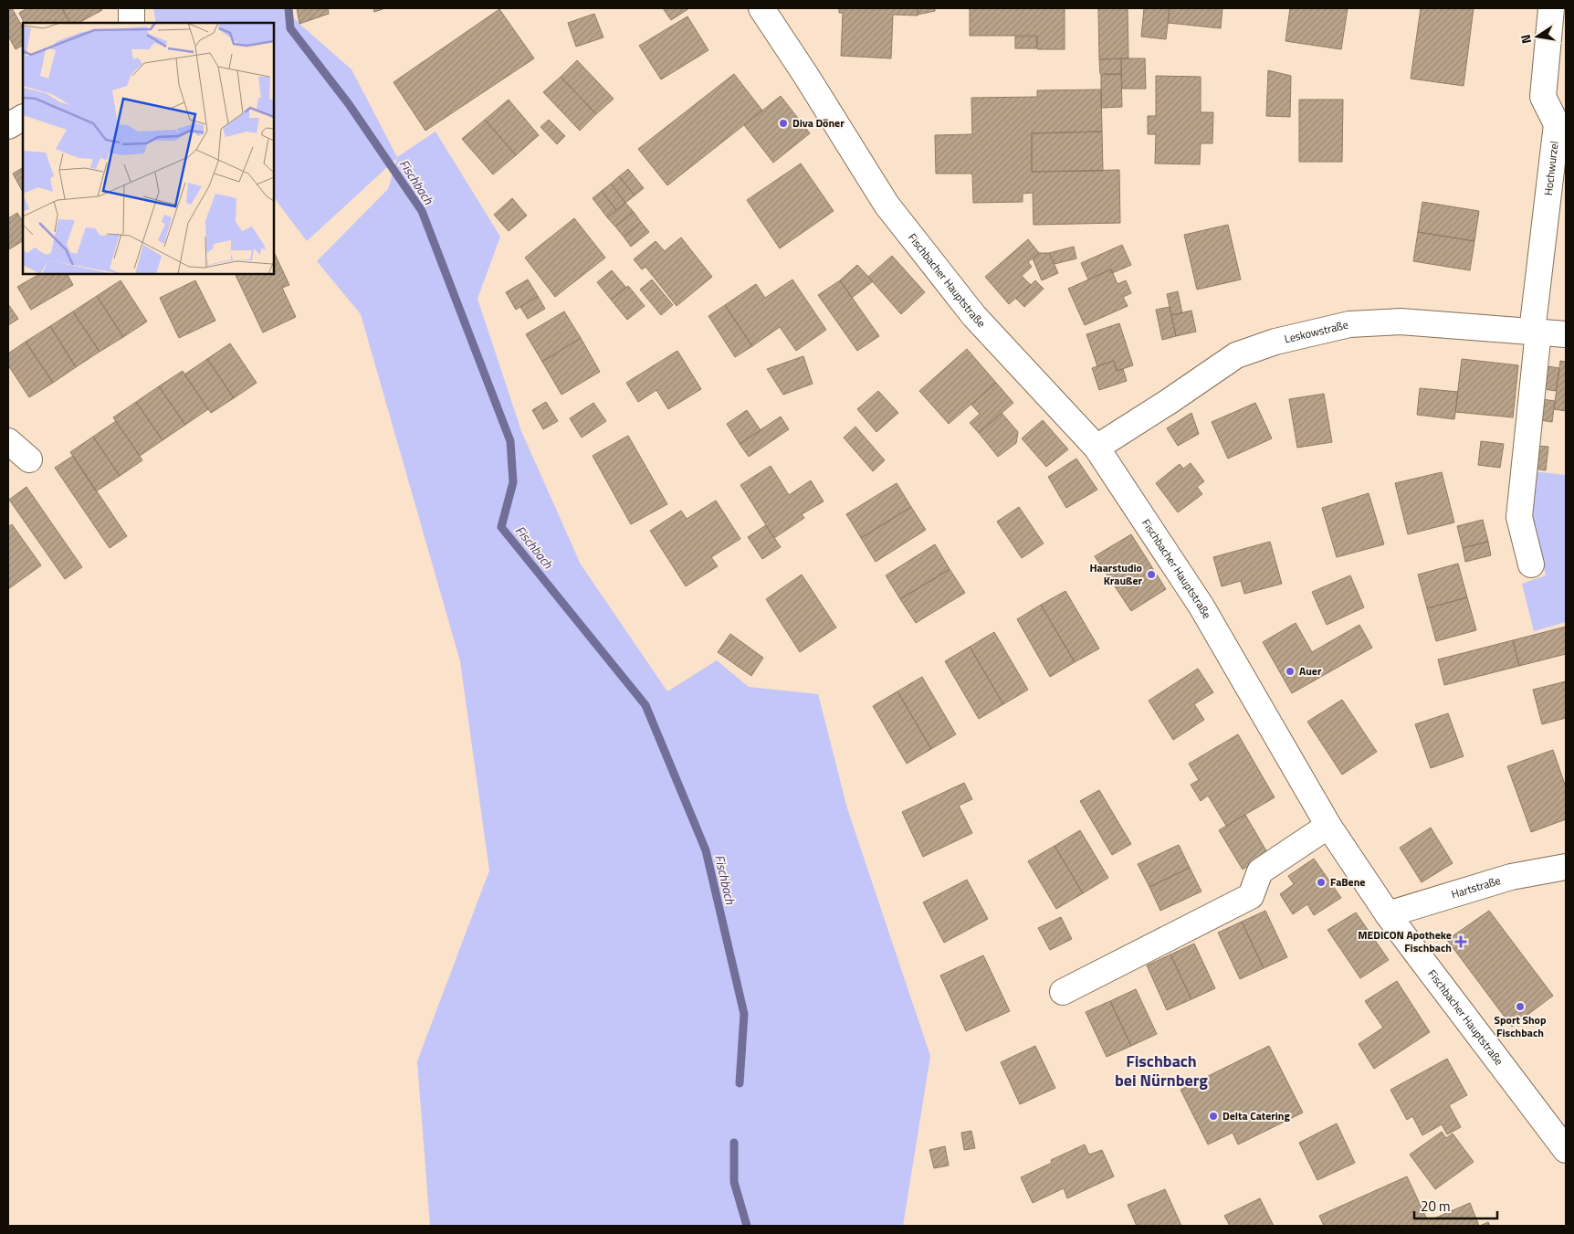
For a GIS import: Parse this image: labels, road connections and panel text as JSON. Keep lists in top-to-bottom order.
{
  "streets": {
    "street": [
      "Hochwurzel",
      "Fischbacher Hauptstraße",
      "Leskowstraße",
      "Hartstraße"
    ]
  },
  "crossings": [
    ["Hochwurzel", "Leskowstraße"],
    ["Fischbacher Hauptstraße", "Leskowstraße"],
    ["Fischbacher Hauptstraße", "Hartstraße"]
  ],
  "districts": ["Fischbach bei Nürnberg"],
  "water": ["Fischbach"],
  "places": {
    "other": [
      "Diva Döner",
      "Haarstudio Kraußer",
      "Auer",
      "FaBene",
      "Sport Shop Fischbach",
      "Delta Catering"
    ],
    "health": ["MEDICON Apotheke Fischbach"]
  },
  "scale_bar": "20 m",
  "north": "left"
}
